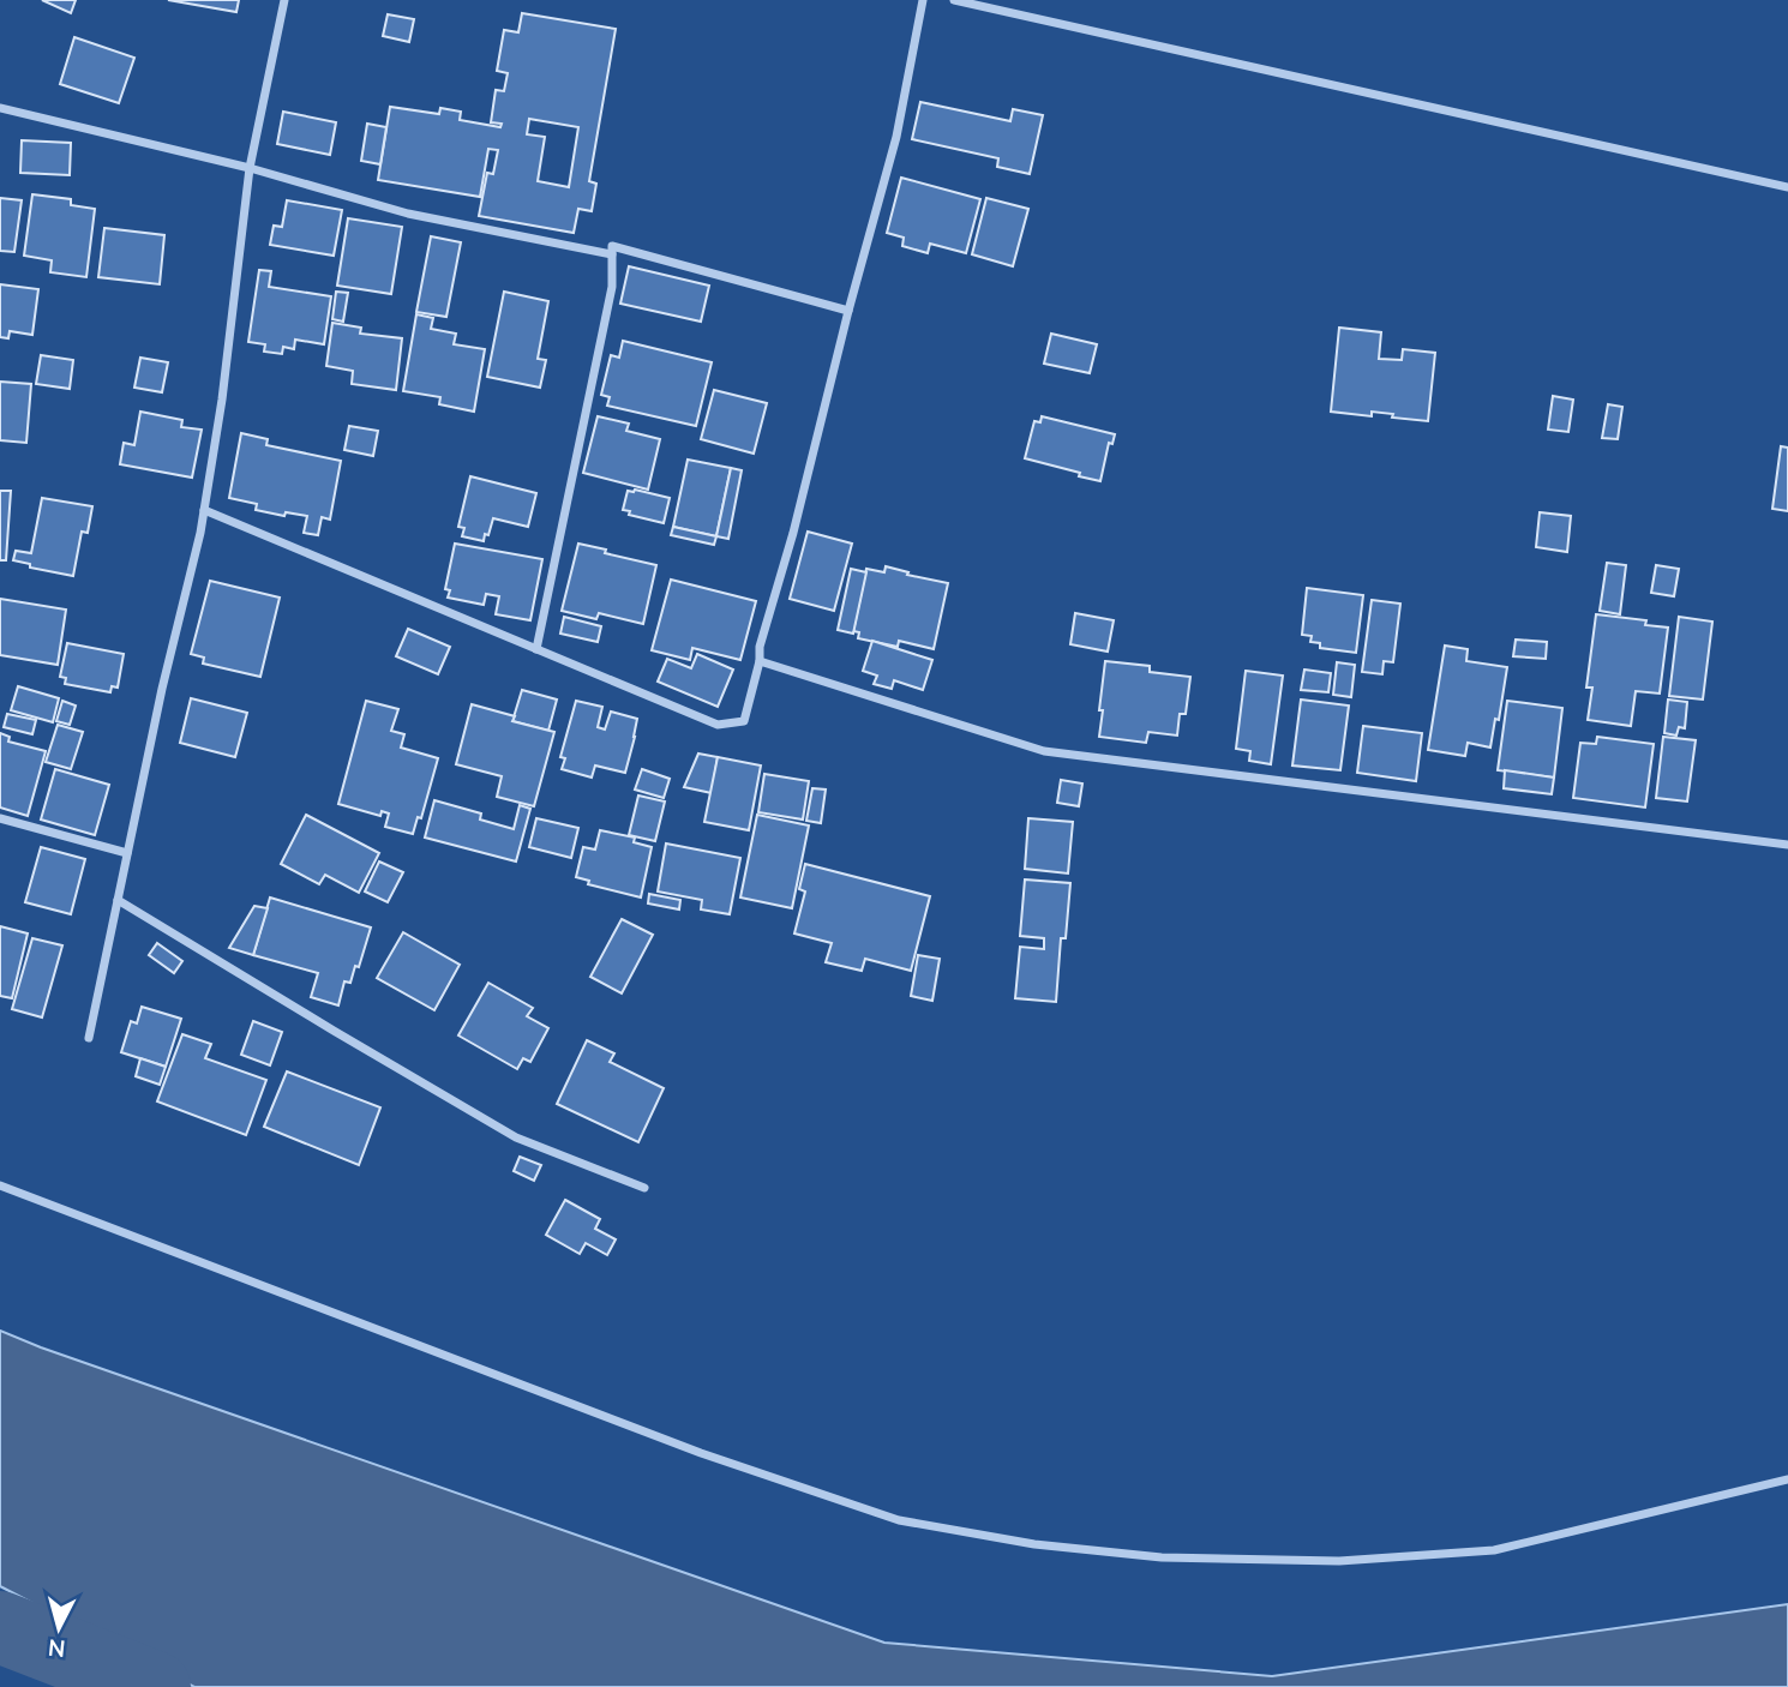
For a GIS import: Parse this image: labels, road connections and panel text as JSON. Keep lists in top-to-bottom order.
{
  "north": "bottom"
}
